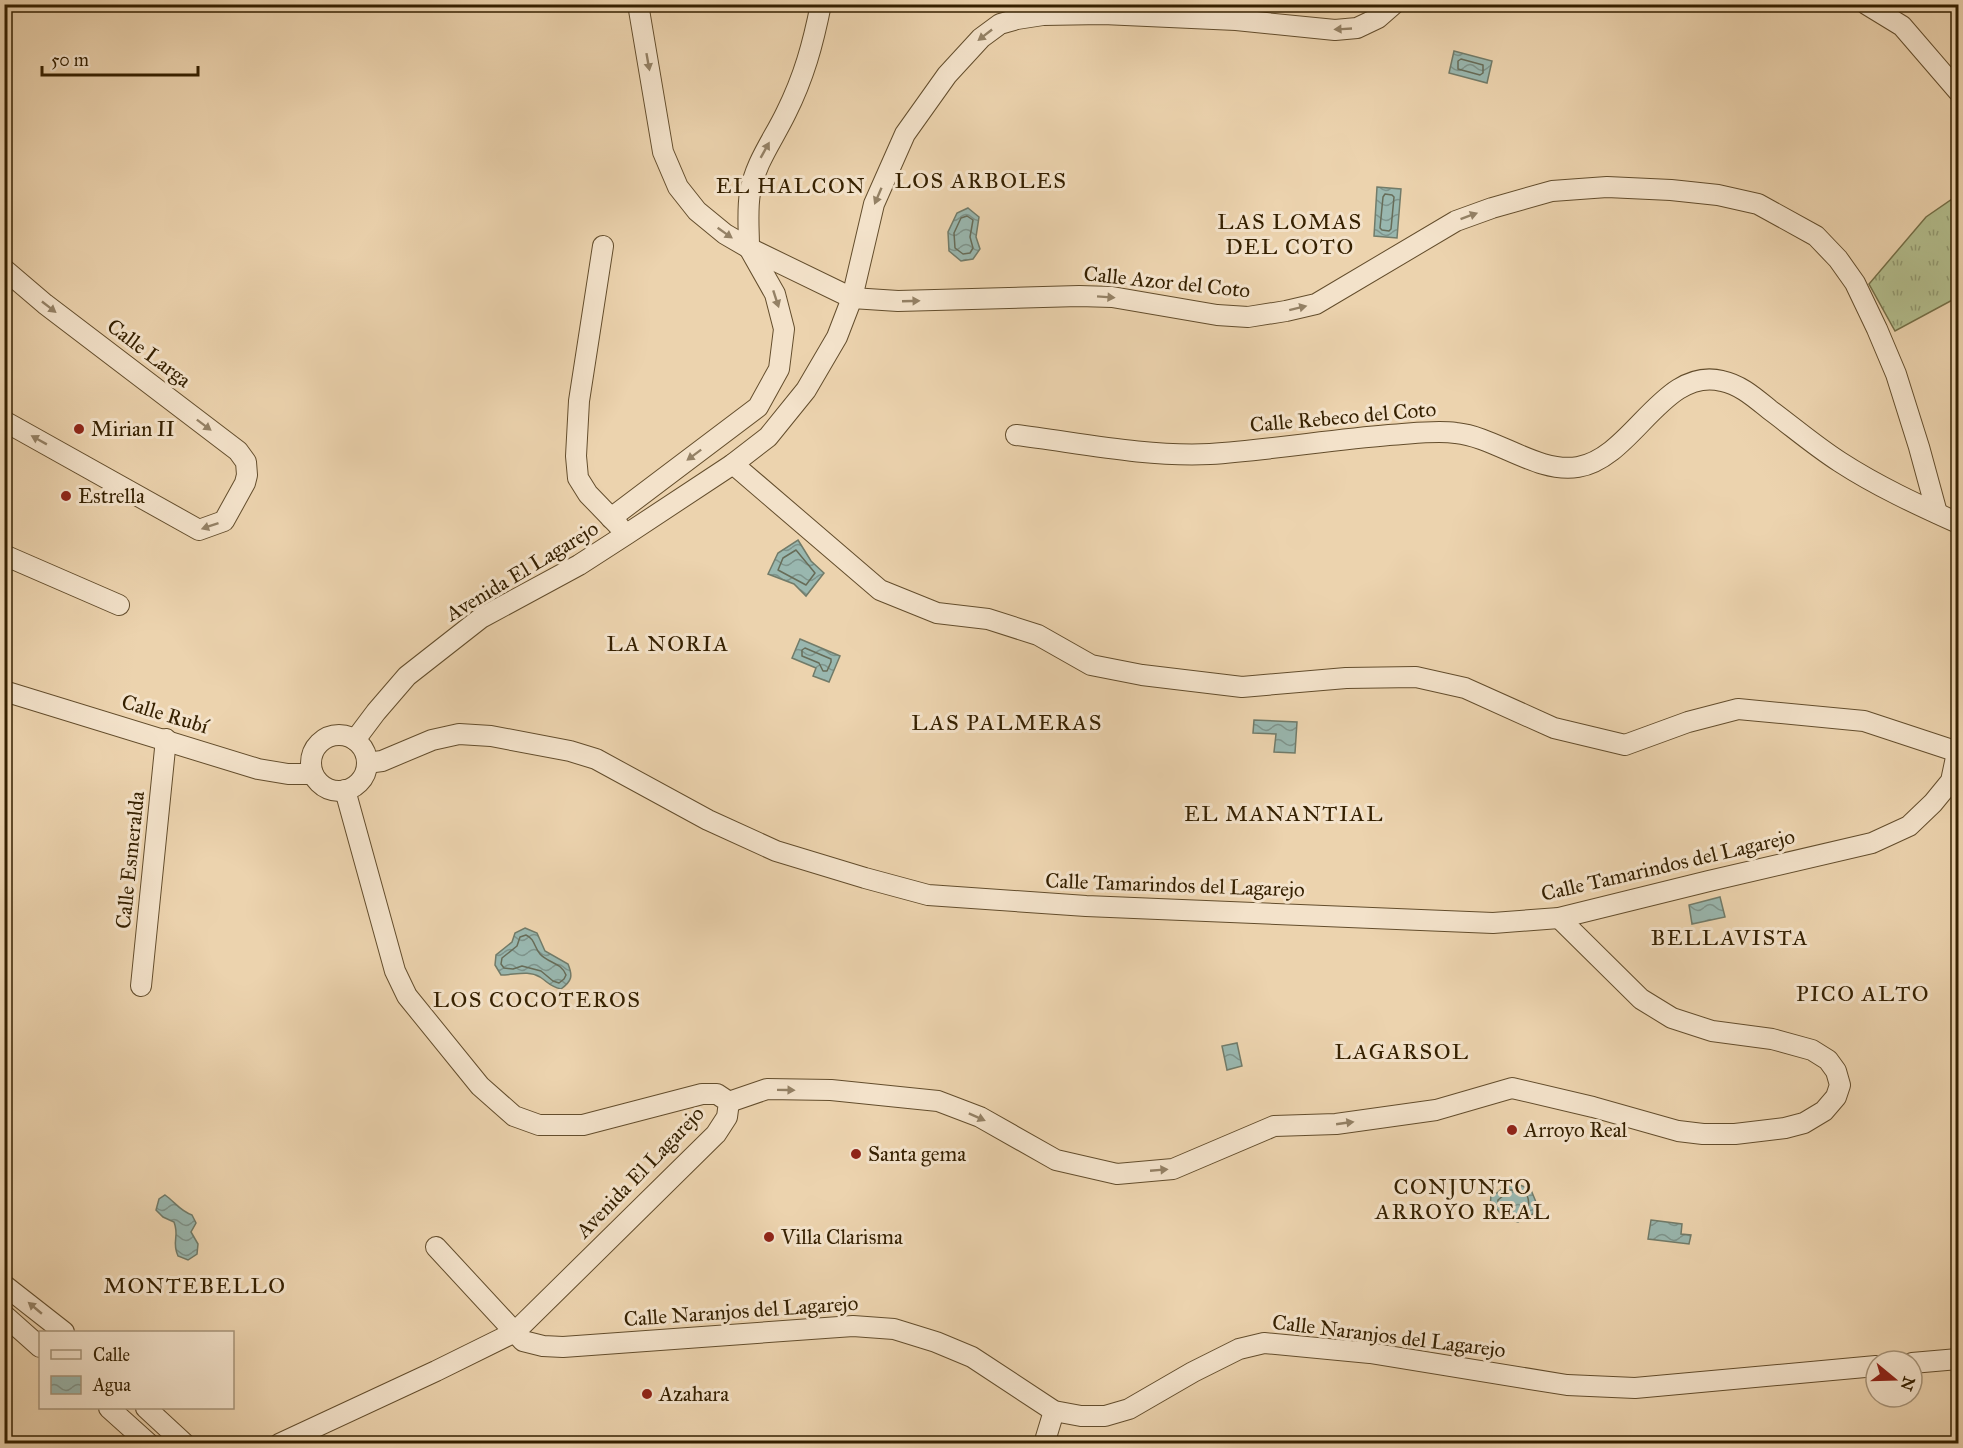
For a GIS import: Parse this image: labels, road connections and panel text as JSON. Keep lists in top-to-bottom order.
{
  "streets": {
    "street": [
      "Calle Azor del Coto",
      "Calle Larga",
      "Calle Rebeco del Coto",
      "Avenida El Lagarejo",
      "Calle Rubí",
      "Calle Esmeralda",
      "Calle Tamarindos del Lagarejo",
      "Calle Naranjos del Lagarejo"
    ]
  },
  "crossings": [
    ["Calle Azor del Coto", "Calle Rebeco del Coto"],
    ["Calle Azor del Coto", "Avenida El Lagarejo"],
    ["Avenida El Lagarejo", "Calle Rubí"],
    ["Avenida El Lagarejo", "Calle Tamarindos del Lagarejo"],
    ["Avenida El Lagarejo", "Calle Naranjos del Lagarejo"],
    ["Calle Rubí", "Calle Esmeralda"],
    ["Calle Rubí", "Calle Tamarindos del Lagarejo"]
  ],
  "one_way": ["Calle Azor del Coto"],
  "districts": [
    "LOS ARBOLES",
    "EL HALCON",
    "LAS LOMAS DEL COTO",
    "LA NORIA",
    "LAS PALMERAS",
    "EL MANANTIAL",
    "BELLAVISTA",
    "PICO ALTO",
    "LOS COCOTEROS",
    "LAGARSOL",
    "CONJUNTO ARROYO REAL",
    "MONTEBELLO"
  ],
  "places": [
    "Mirian II",
    "Estrella",
    "Arroyo Real",
    "Santa gema",
    "Villa Clarisma",
    "Azahara"
  ],
  "legend": ["Calle", "Agua"],
  "scale_bar": "50 m",
  "north": "right"
}
